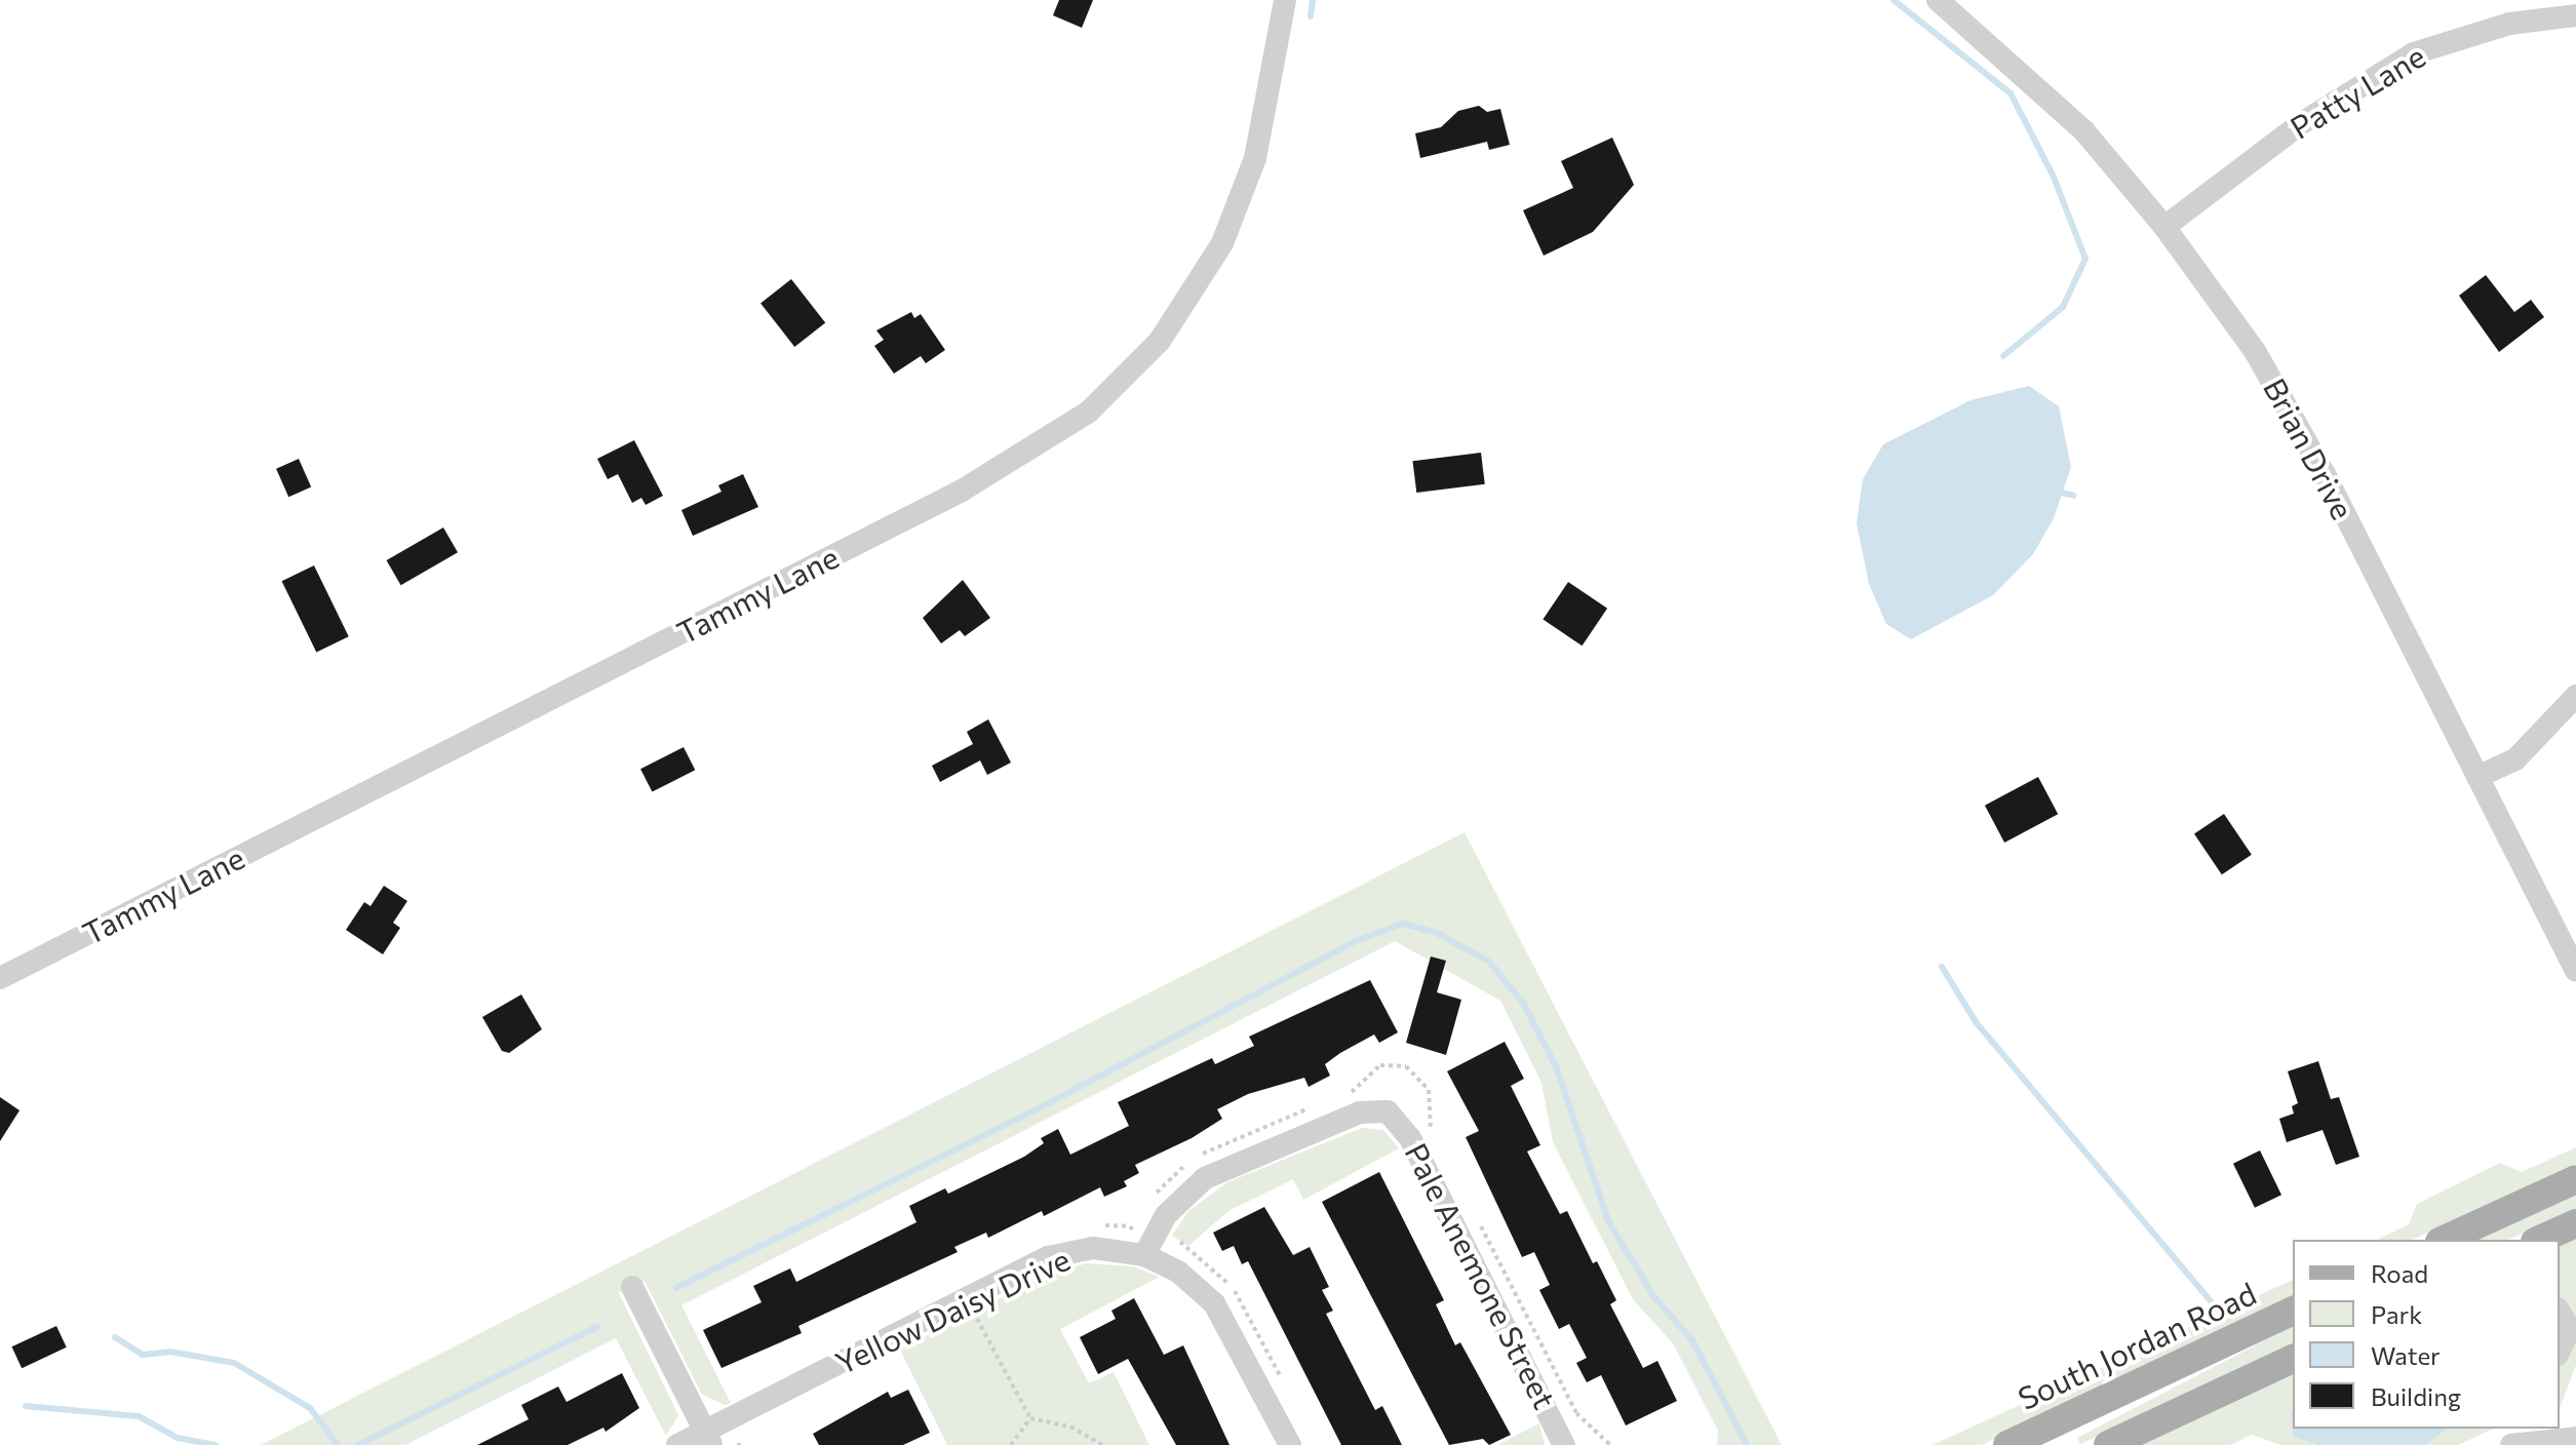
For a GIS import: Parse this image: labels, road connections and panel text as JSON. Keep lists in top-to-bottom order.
{
  "streets": {
    "main road": ["South Jordan Road"],
    "street": [
      "Patty Lane",
      "Brian Drive",
      "Tammy Lane",
      "Pale Anemone Street",
      "Yellow Daisy Drive"
    ]
  },
  "crossings": [
    ["Patty Lane", "Brian Drive"],
    ["Pale Anemone Street", "Yellow Daisy Drive"]
  ],
  "legend": [
    "Road",
    "Park",
    "Water",
    "Building"
  ]
}
